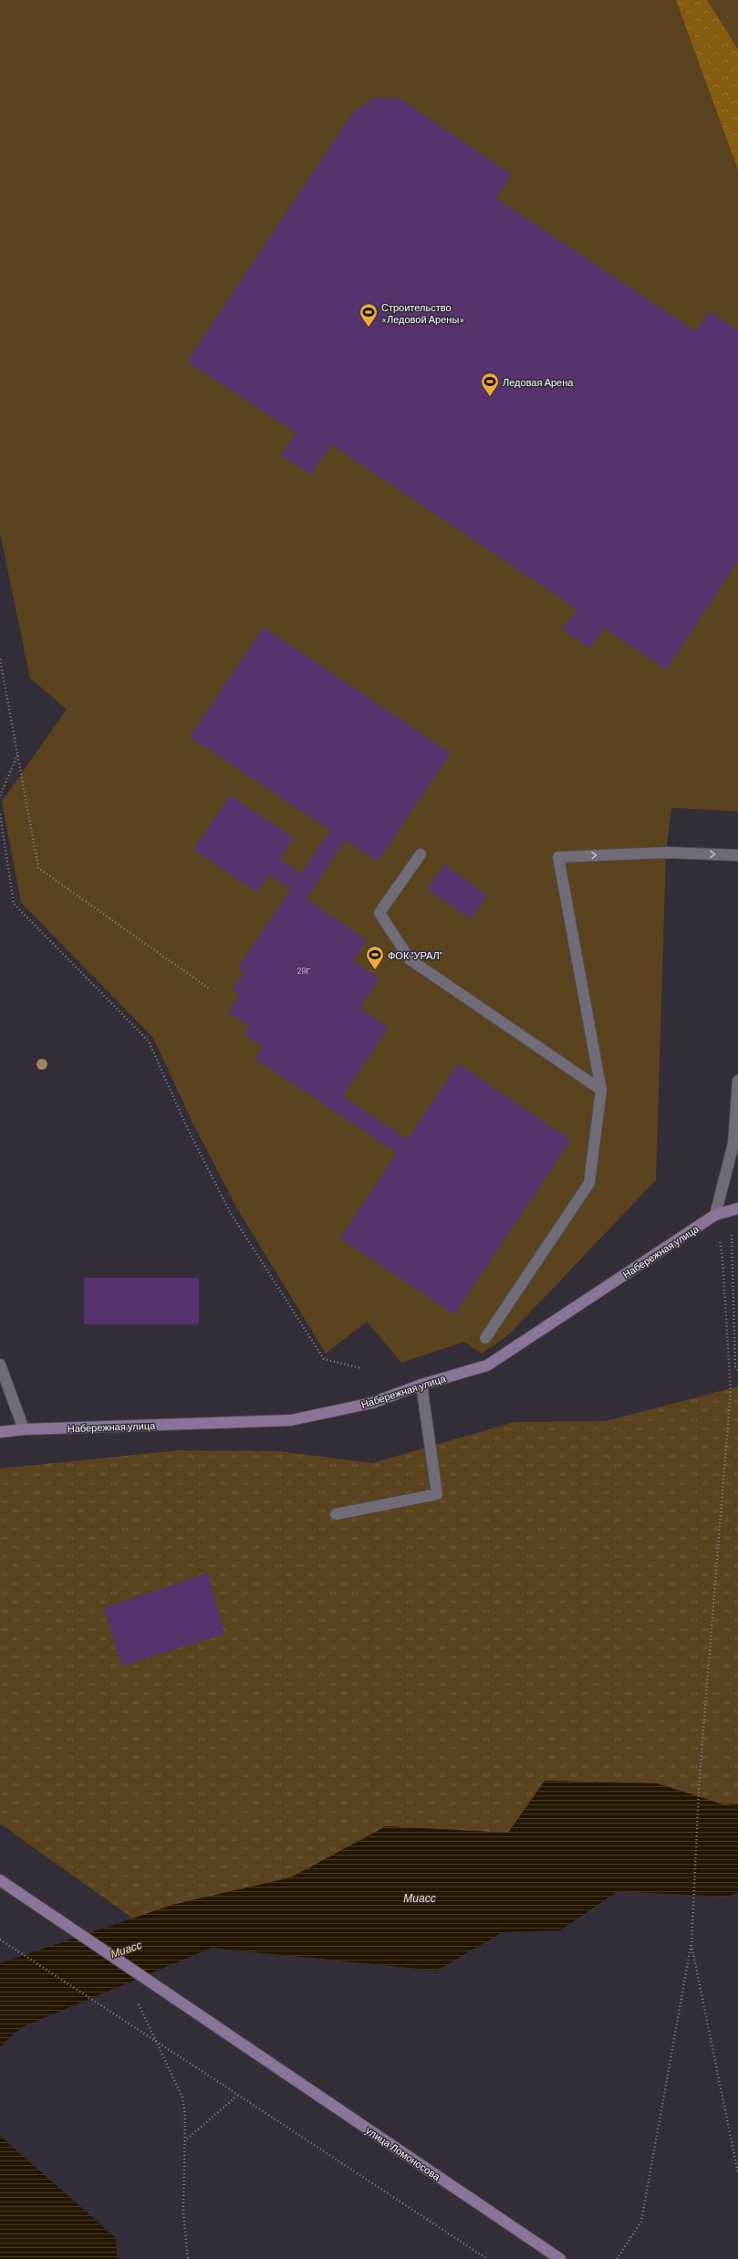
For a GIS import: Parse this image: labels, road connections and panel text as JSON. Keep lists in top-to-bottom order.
{
  "streets": {
    "street": ["Набережная улица", "улица Ломоносова"]
  },
  "water": ["Миасс"],
  "places": {
    "sports": ["Строительство «Ледовой Арены»", "Ледовая Арена", "ФОК \"УРАЛ\""]
  },
  "house_numbers": ["29Г"]
}
